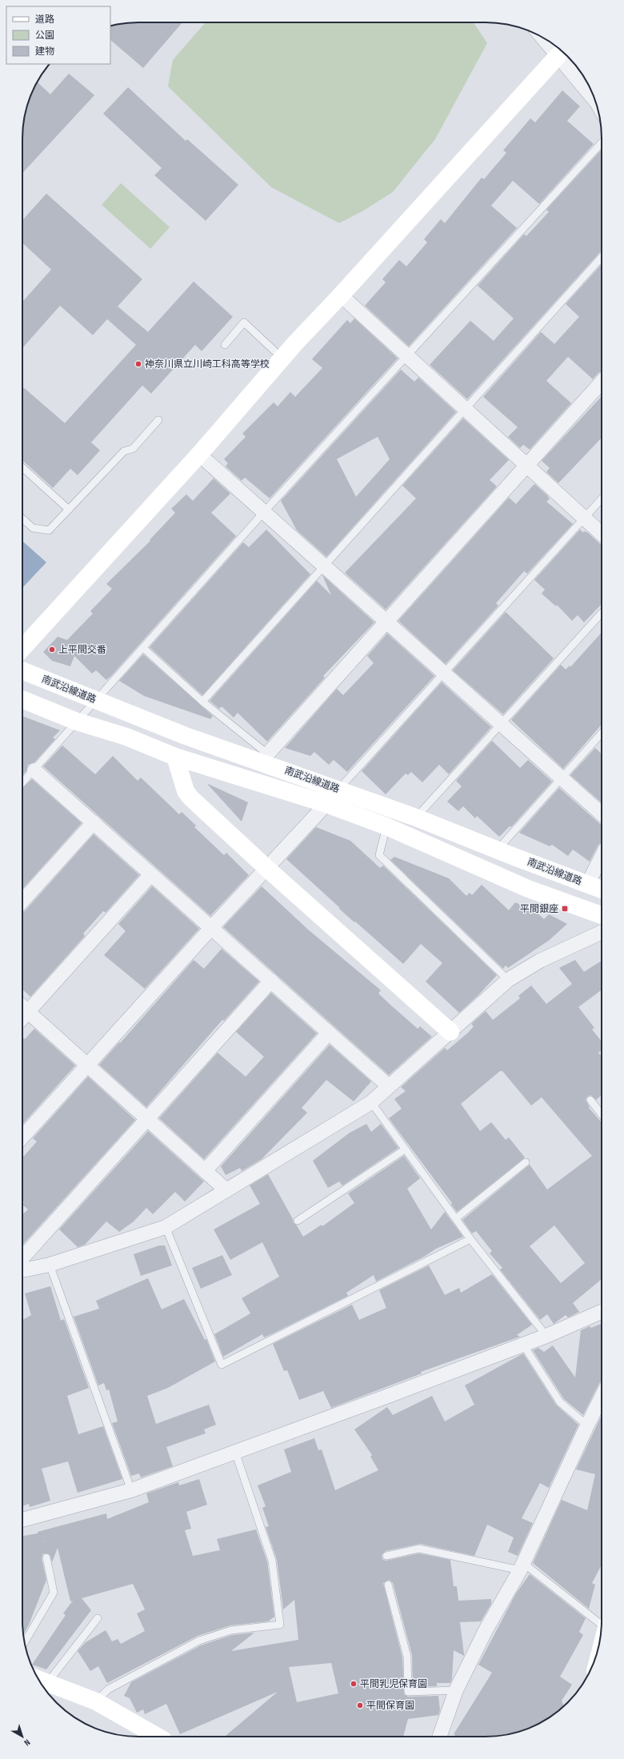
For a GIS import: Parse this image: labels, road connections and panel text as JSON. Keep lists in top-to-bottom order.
{
  "streets": {
    "street": ["南武沿線道路"]
  },
  "places": {
    "other": [
      "神奈川県立川崎工科高等学校",
      "上平間交番",
      "平間乳児保育園",
      "平間保育園"
    ],
    "transit": ["平間銀座"]
  },
  "legend": ["道路", "公園", "建物"],
  "north": "bottom right"
}
